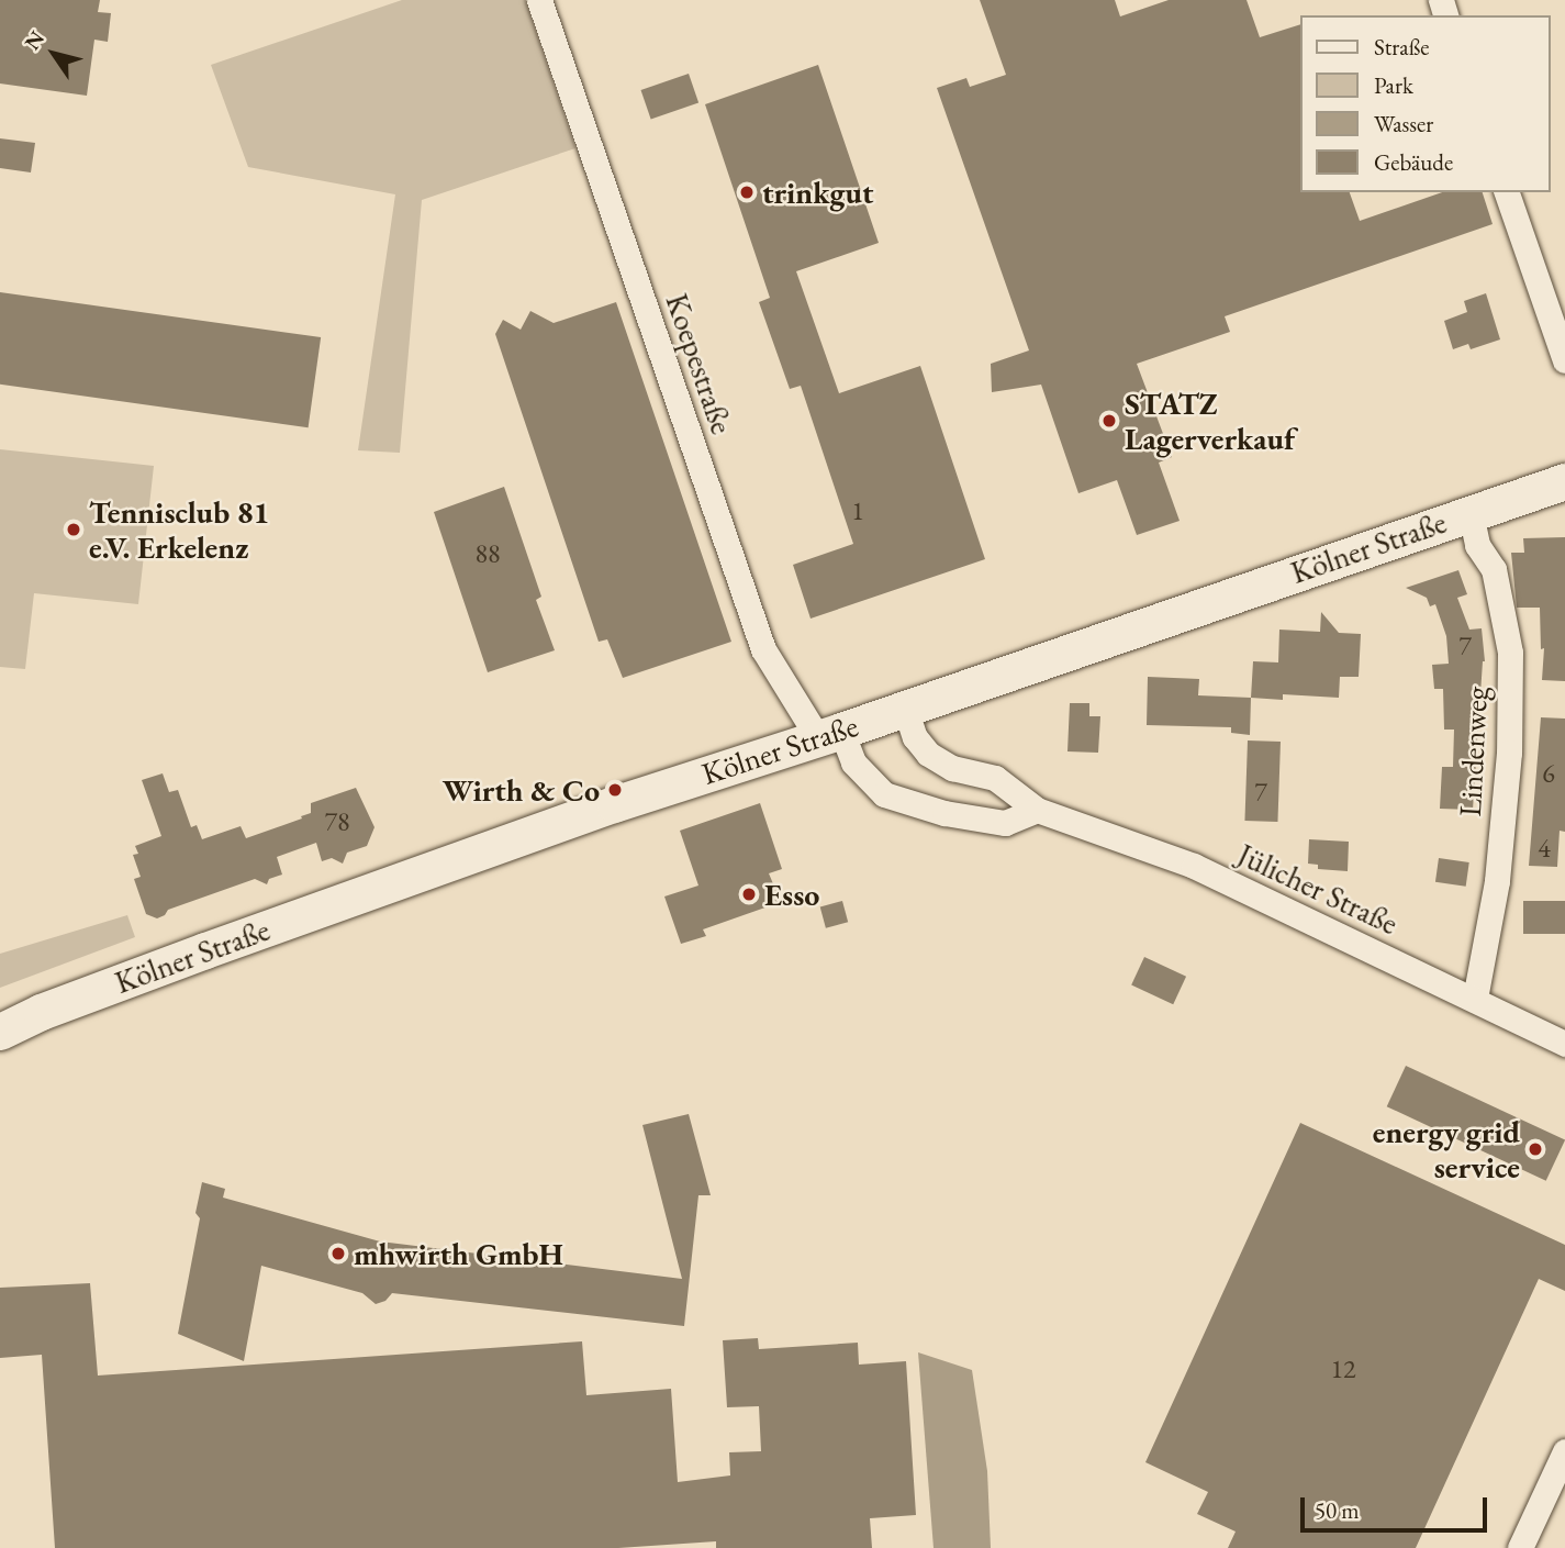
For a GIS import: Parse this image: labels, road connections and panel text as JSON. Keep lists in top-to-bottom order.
{
  "streets": {
    "main road": ["Kölner Straße"],
    "street": ["Koepestraße", "Lindenweg", "Jülicher Straße"]
  },
  "crossings": [
    ["Koepestraße", "Kölner Straße"],
    ["Kölner Straße", "Lindenweg"],
    ["Kölner Straße", "Jülicher Straße"],
    ["Lindenweg", "Jülicher Straße"]
  ],
  "places": [
    "trinkgut",
    "STATZ Lagerverkauf",
    "Tennisclub 81 e.V. Erkelenz",
    "Wirth & Co",
    "Esso",
    "energy grid service",
    "mhwirth GmbH"
  ],
  "house_numbers": [
    "1",
    "88",
    "7",
    "6",
    "7",
    "78",
    "4",
    "12"
  ],
  "legend": [
    "Straße",
    "Park",
    "Wasser",
    "Gebäude"
  ],
  "scale_bar": "50 m",
  "north": "top left"
}
